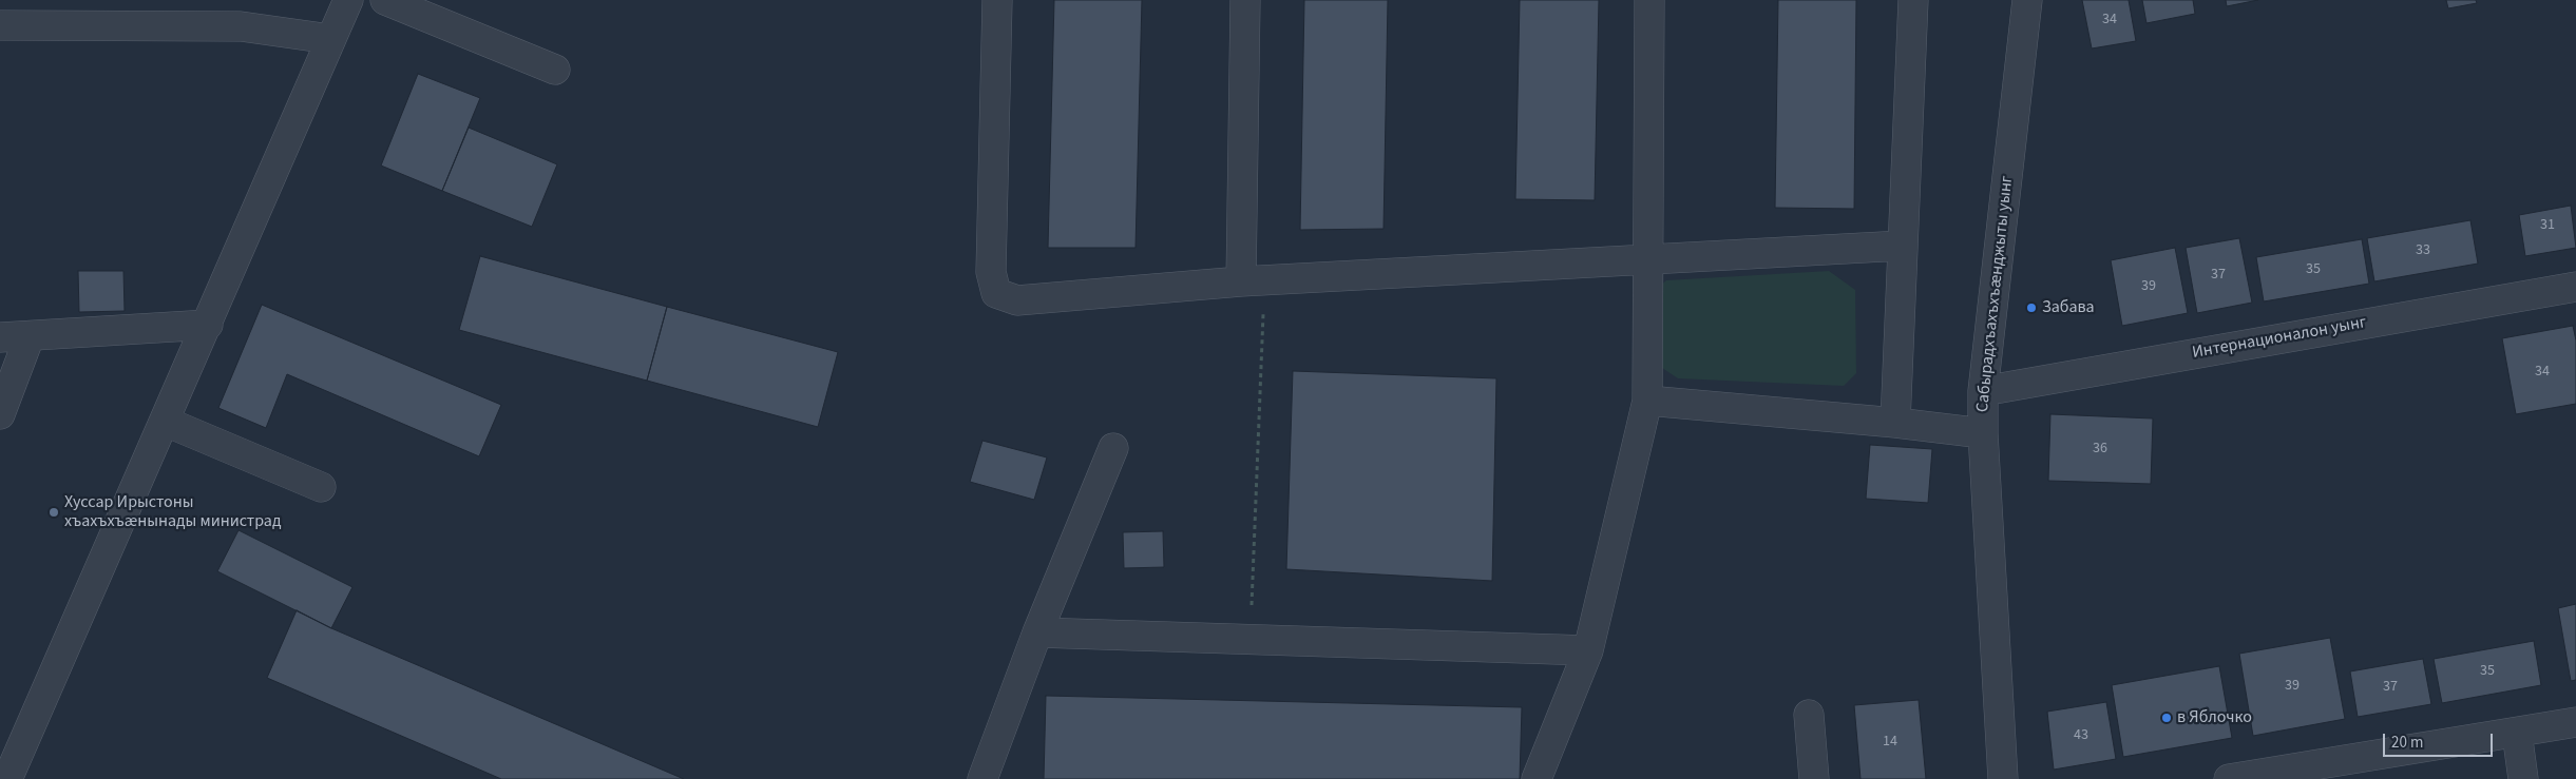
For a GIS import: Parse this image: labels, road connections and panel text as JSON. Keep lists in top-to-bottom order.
{
  "streets": {
    "street": ["Сабырадхъахъхъæнджыты уынг", "Интернационалон уынг"]
  },
  "crossings": [
    ["Сабырадхъахъхъæнджыты уынг", "Интернационалон уынг"]
  ],
  "places": ["Забава", "Хуссар Ирыстоны хъахъхъæнынады министрад", "в Яблочко"],
  "house_numbers": [
    "34",
    "31",
    "33",
    "35",
    "37",
    "39",
    "34",
    "36",
    "35",
    "39",
    "37",
    "43",
    "14"
  ],
  "scale_bar": "20 m"
}
